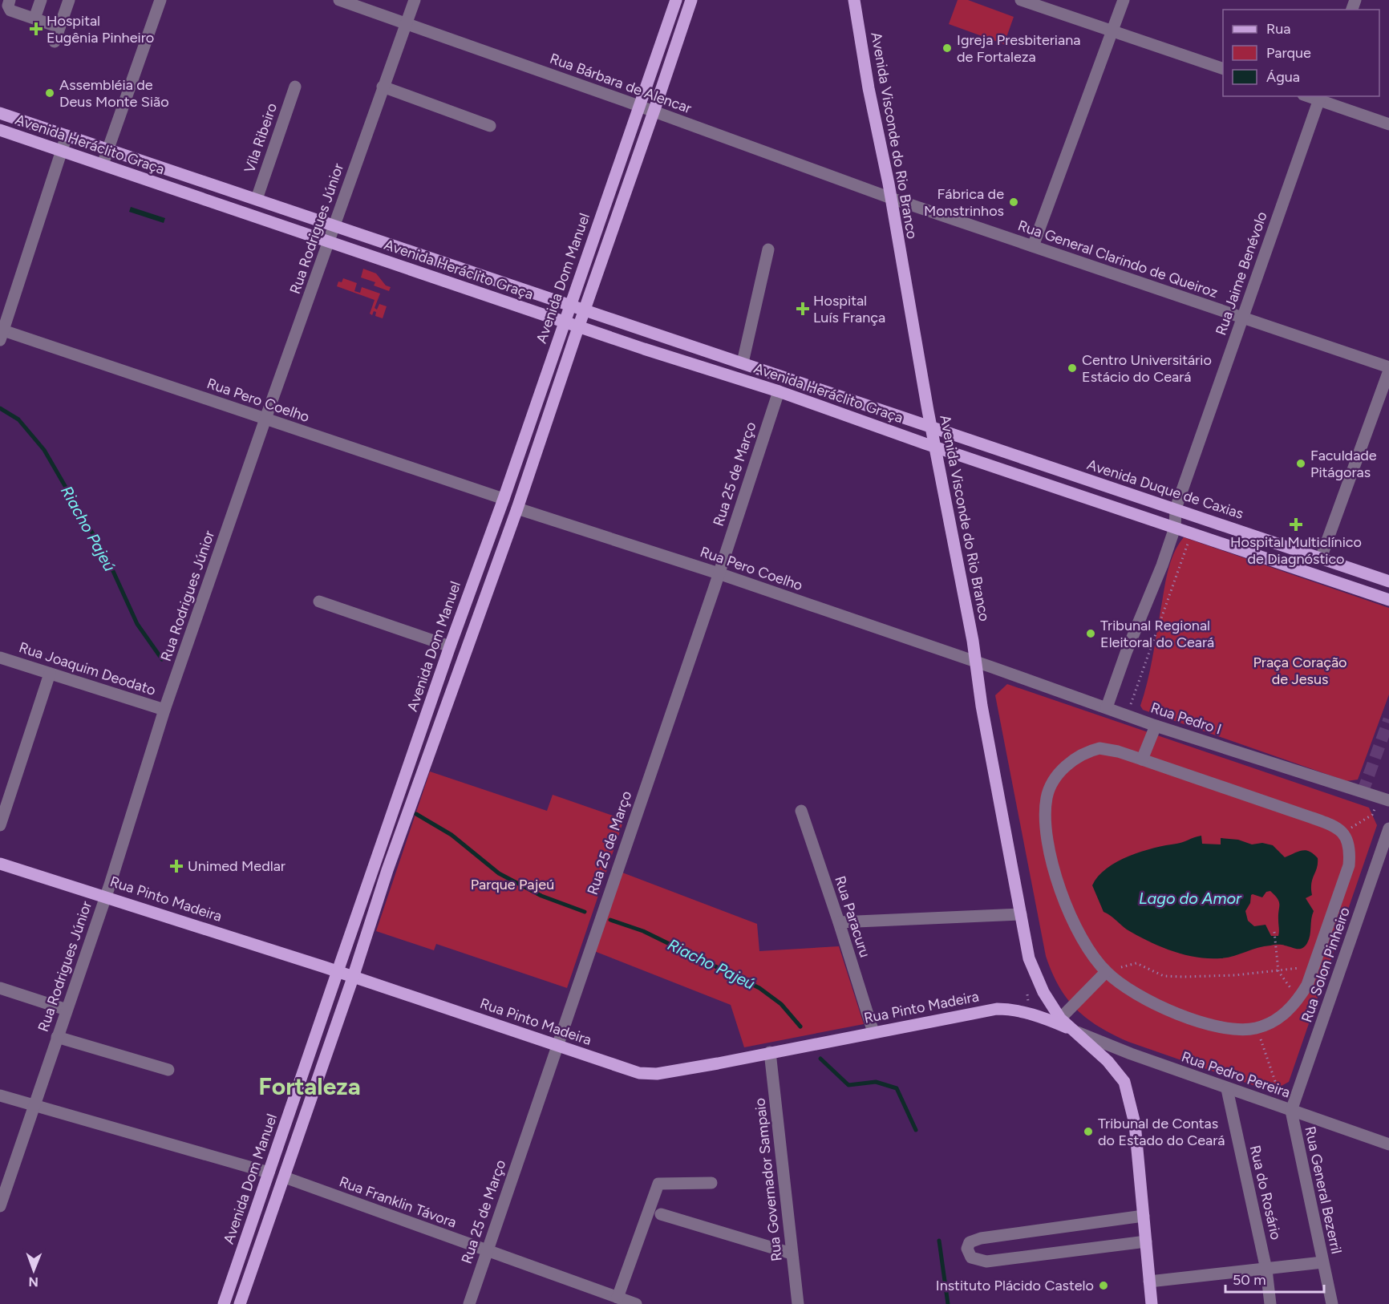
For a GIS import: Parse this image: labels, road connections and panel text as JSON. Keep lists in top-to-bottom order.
{
  "streets": {
    "main road": [
      "Avenida Visconde do Rio Branco",
      "Avenida Heráclito Graça",
      "Avenida Dom Manuel",
      "Avenida Duque de Caxias",
      "Rua Pinto Madeira"
    ],
    "street": [
      "Rua Bárbara de Alencar",
      "Vila Ribeiro",
      "Rua Rodrigues Júnior",
      "Rua General Clarindo de Queiroz",
      "Rua Jaime Benévolo",
      "Rua Pero Coelho",
      "Rua 25 de Março",
      "Rua Joaquim Deodato",
      "Rua Pedro I",
      "Rua Paracuru",
      "Rua Solon Pinheiro",
      "Rua Pedro Pereira",
      "Rua Governador Sampaio",
      "Rua General Bezerril",
      "Rua do Rosário",
      "Rua Franklin Távora"
    ]
  },
  "crossings": [
    ["Rua Bárbara de Alencar", "Avenida Visconde do Rio Branco"],
    ["Rua Bárbara de Alencar", "Rua Rodrigues Júnior"],
    ["Rua Bárbara de Alencar", "Rua General Clarindo de Queiroz"],
    ["Rua Bárbara de Alencar", "Avenida Dom Manuel"],
    ["Avenida Visconde do Rio Branco", "Avenida Heráclito Graça"],
    ["Avenida Visconde do Rio Branco", "Rua General Clarindo de Queiroz"],
    ["Avenida Visconde do Rio Branco", "Rua Pero Coelho"],
    ["Avenida Visconde do Rio Branco", "Avenida Duque de Caxias"],
    ["Avenida Visconde do Rio Branco", "Rua Pedro I"],
    ["Avenida Visconde do Rio Branco", "Rua Pinto Madeira"],
    ["Avenida Visconde do Rio Branco", "Rua Pedro Pereira"],
    ["Vila Ribeiro", "Avenida Heráclito Graça"],
    ["Avenida Heráclito Graça", "Rua Rodrigues Júnior"],
    ["Avenida Heráclito Graça", "Avenida Dom Manuel"],
    ["Avenida Heráclito Graça", "Rua 25 de Março"],
    ["Avenida Heráclito Graça", "Avenida Duque de Caxias"],
    ["Rua Rodrigues Júnior", "Rua Pero Coelho"],
    ["Rua Rodrigues Júnior", "Rua Joaquim Deodato"],
    ["Rua Rodrigues Júnior", "Rua Pinto Madeira"],
    ["Rua General Clarindo de Queiroz", "Rua Jaime Benévolo"],
    ["Rua Jaime Benévolo", "Avenida Duque de Caxias"],
    ["Rua Jaime Benévolo", "Rua Pedro I"],
    ["Avenida Dom Manuel", "Rua Pero Coelho"],
    ["Avenida Dom Manuel", "Rua Pinto Madeira"],
    ["Avenida Dom Manuel", "Rua Franklin Távora"],
    ["Rua Pero Coelho", "Rua 25 de Março"],
    ["Rua Pero Coelho", "Rua Pedro I"],
    ["Rua 25 de Março", "Rua Pinto Madeira"],
    ["Rua 25 de Março", "Rua Franklin Távora"],
    ["Rua Pinto Madeira", "Rua Paracuru"],
    ["Rua Pinto Madeira", "Rua Pedro Pereira"],
    ["Rua Pinto Madeira", "Rua Governador Sampaio"],
    ["Rua Solon Pinheiro", "Rua Pedro Pereira"],
    ["Rua Solon Pinheiro", "Rua General Bezerril"],
    ["Rua Pedro Pereira", "Rua General Bezerril"],
    ["Rua Pedro Pereira", "Rua do Rosário"]
  ],
  "districts": ["Fortaleza"],
  "water": ["Riacho Pajeú", "Lago do Amor"],
  "parks": ["Praça Coração de Jesus", "Parque Pajeú"],
  "places": {
    "health": [
      "Hospital Eugênia Pinheiro",
      "Hospital Luís França",
      "Hospital Multiclínico de Diagnóstico",
      "Unimed Medlar"
    ],
    "other": [
      "Igreja Presbiteriana de Fortaleza",
      "Assembléia de Deus Monte Sião",
      "Fábrica de Monstrinhos",
      "Centro Universitário Estácio do Ceará",
      "Faculdade Pitágoras",
      "Tribunal Regional Eleitoral do Ceará",
      "Tribunal de Contas do Estado do Ceará",
      "Instituto Plácido Castelo"
    ]
  },
  "legend": ["Rua", "Parque", "Água"],
  "scale_bar": "50 m",
  "north": "bottom"
}
